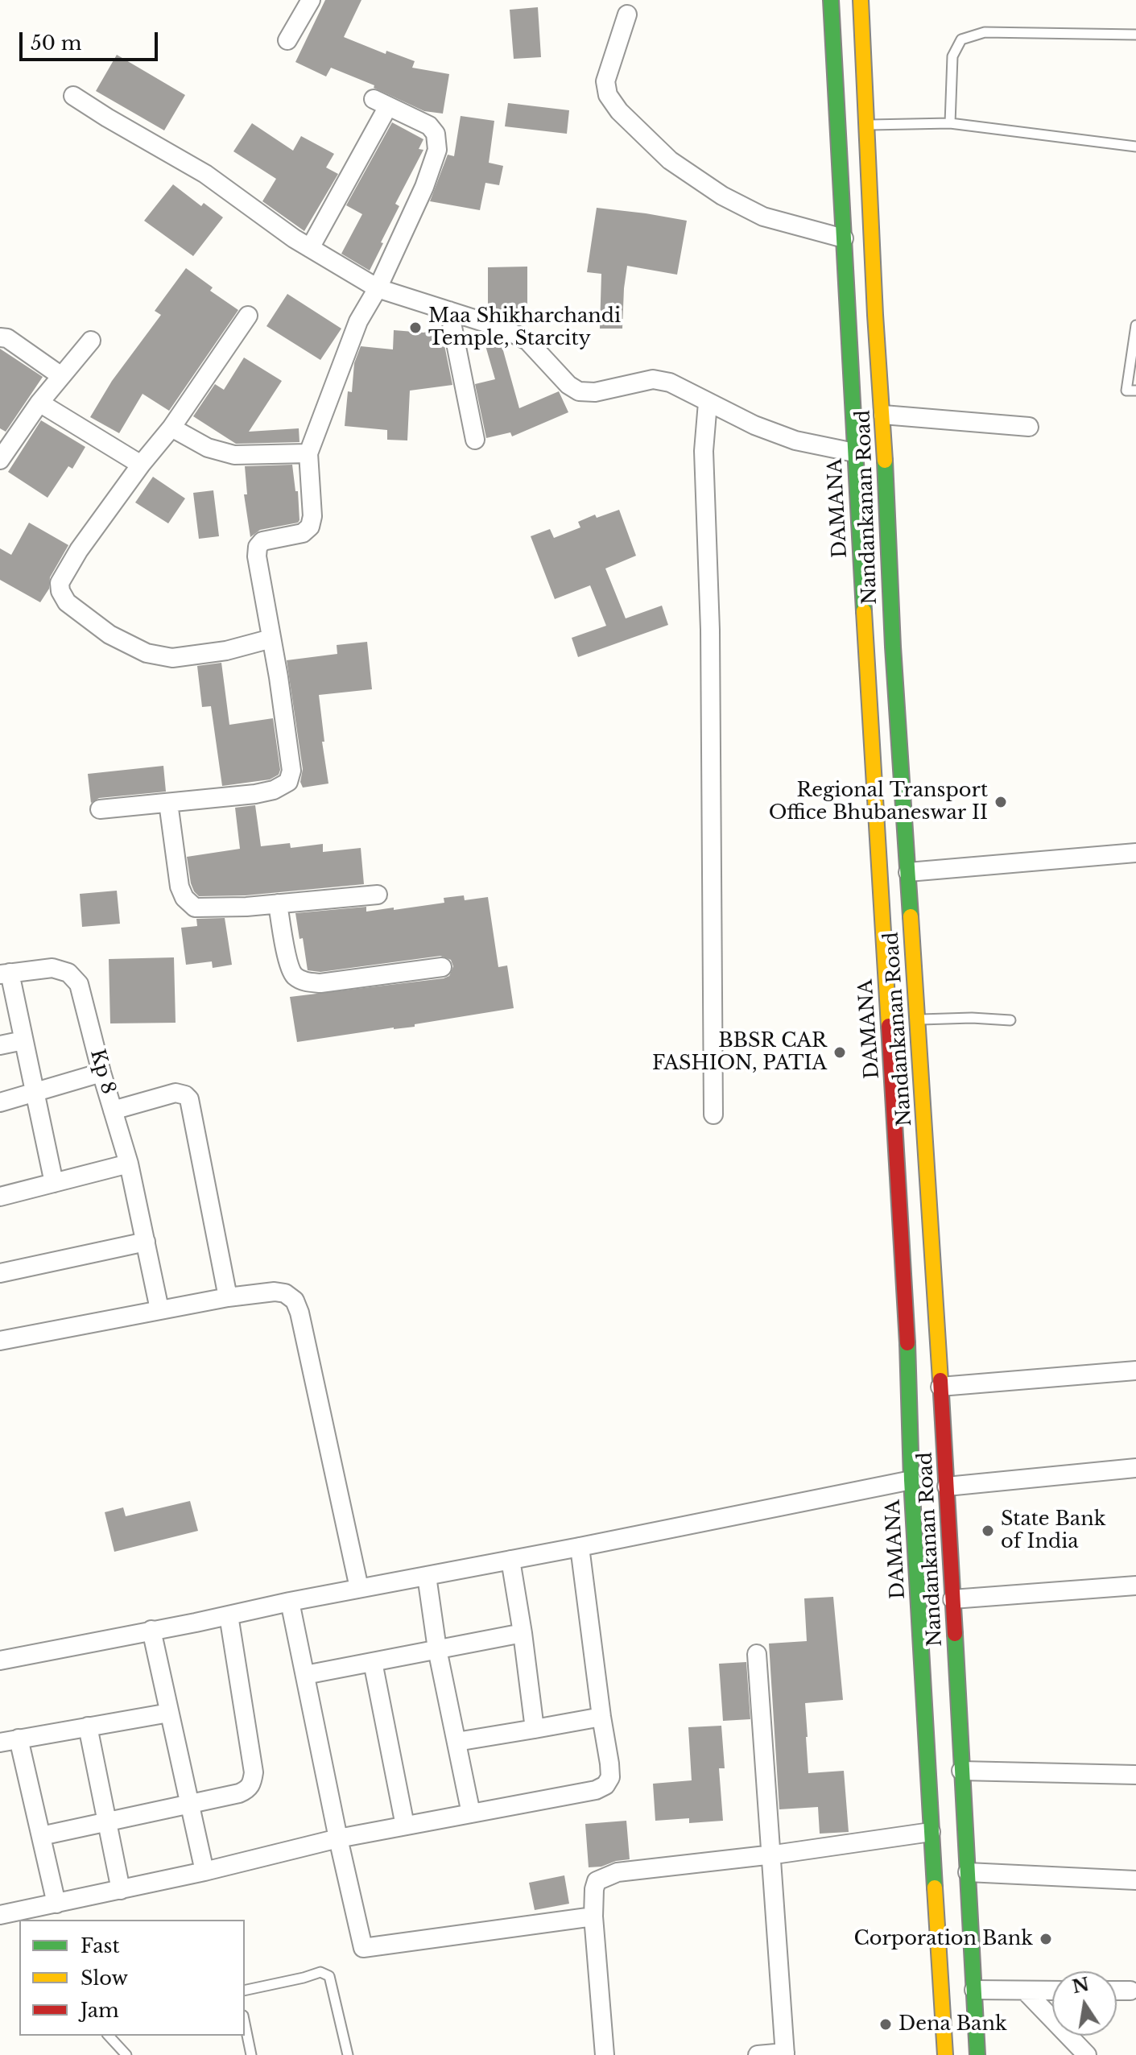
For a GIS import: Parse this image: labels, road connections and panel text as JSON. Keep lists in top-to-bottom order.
{
  "streets": {
    "main road": ["Nandankanan Road", "DAMANA"],
    "street": ["Kp 8"]
  },
  "crossings": [
    ["Nandankanan Road", "DAMANA"]
  ],
  "places": [
    "Maa Shikharchandi Temple, Starcity",
    "Regional Transport Office Bhubaneswar II",
    "BBSR CAR FASHION, PATIA",
    "State Bank of India",
    "Corporation Bank",
    "Dena Bank"
  ],
  "legend": ["Fast", "Slow", "Jam"],
  "scale_bar": "50 m",
  "north": "top"
}
